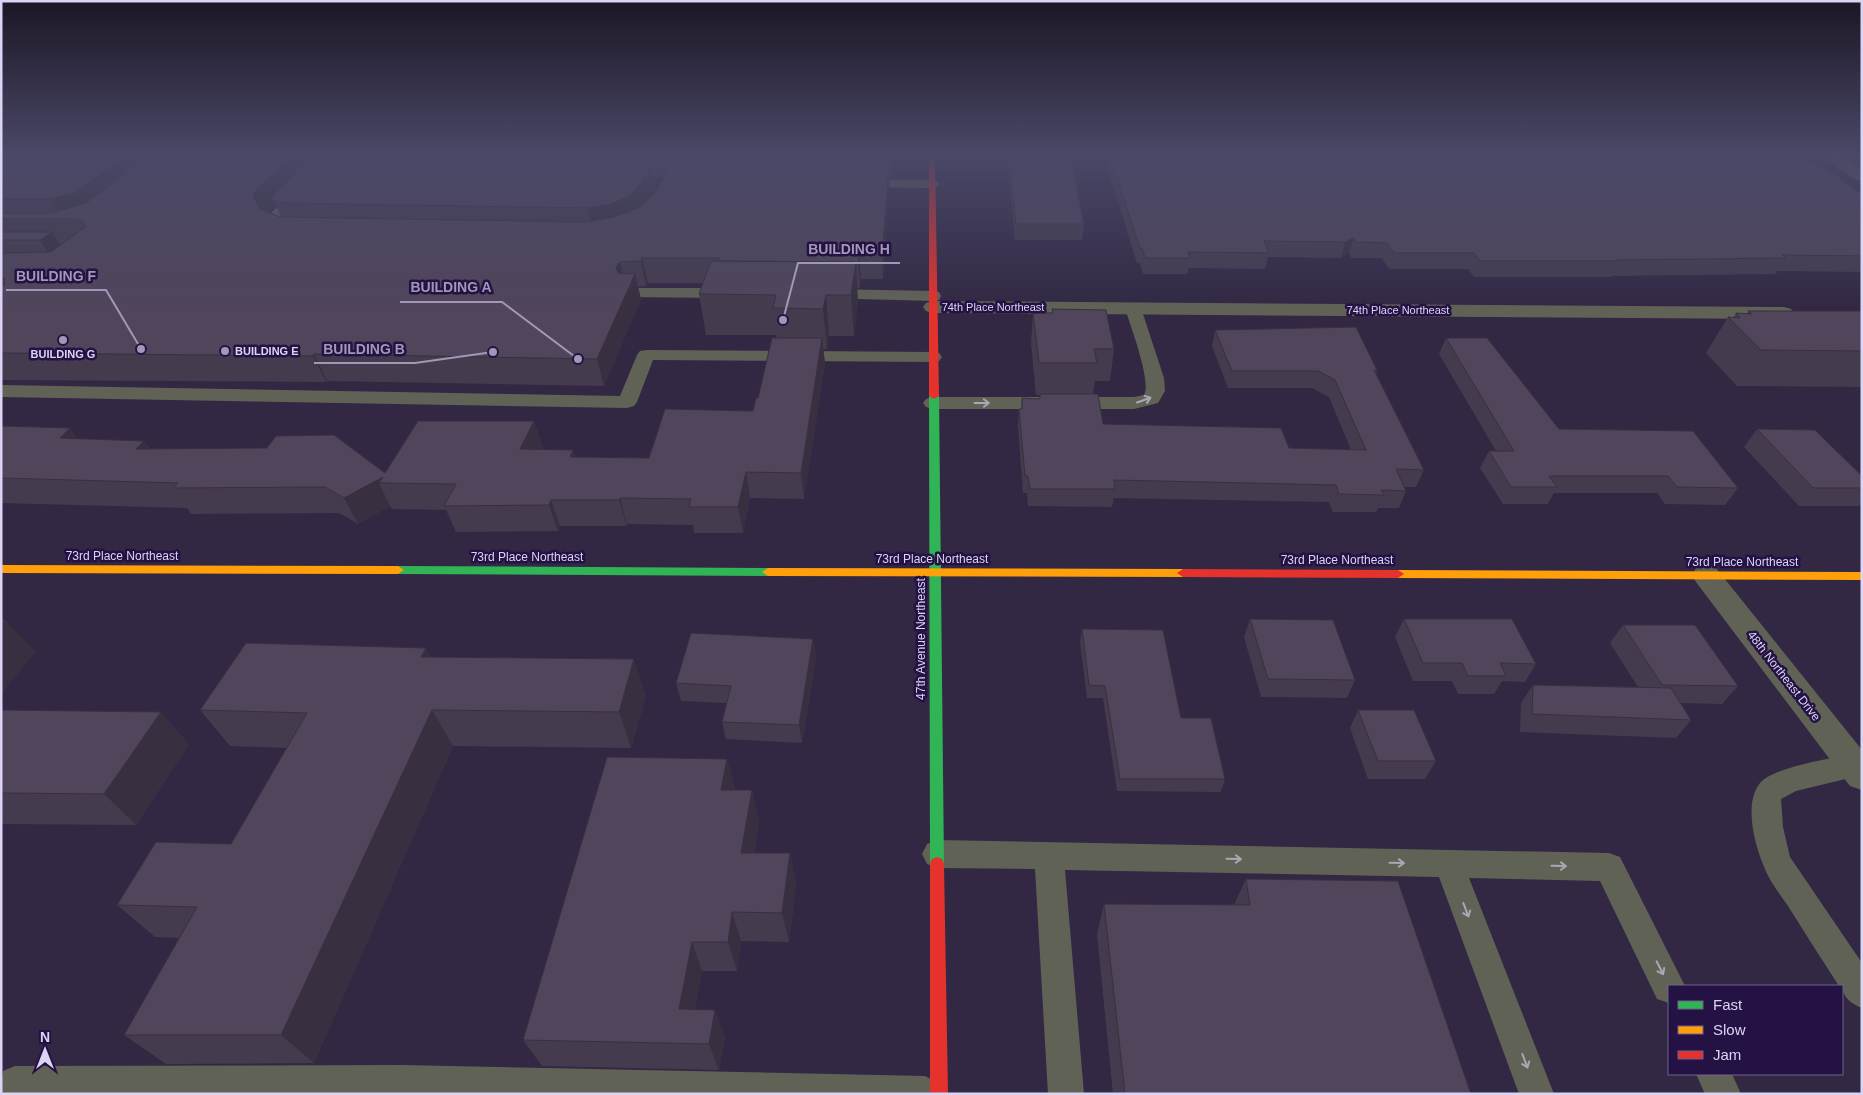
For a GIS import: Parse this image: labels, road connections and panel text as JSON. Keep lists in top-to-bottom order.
{
  "streets": {
    "street": [
      "74th Place Northeast",
      "73rd Place Northeast",
      "47th Avenue Northeast",
      "48th Northeast Drive"
    ]
  },
  "crossings": [
    ["74th Place Northeast", "47th Avenue Northeast"],
    ["73rd Place Northeast", "47th Avenue Northeast"],
    ["73rd Place Northeast", "48th Northeast Drive"]
  ],
  "places": [
    "BUILDING H",
    "BUILDING G",
    "BUILDING F",
    "BUILDING E",
    "BUILDING B",
    "BUILDING A"
  ],
  "legend": ["Fast", "Slow", "Jam"],
  "north": "top"
}
